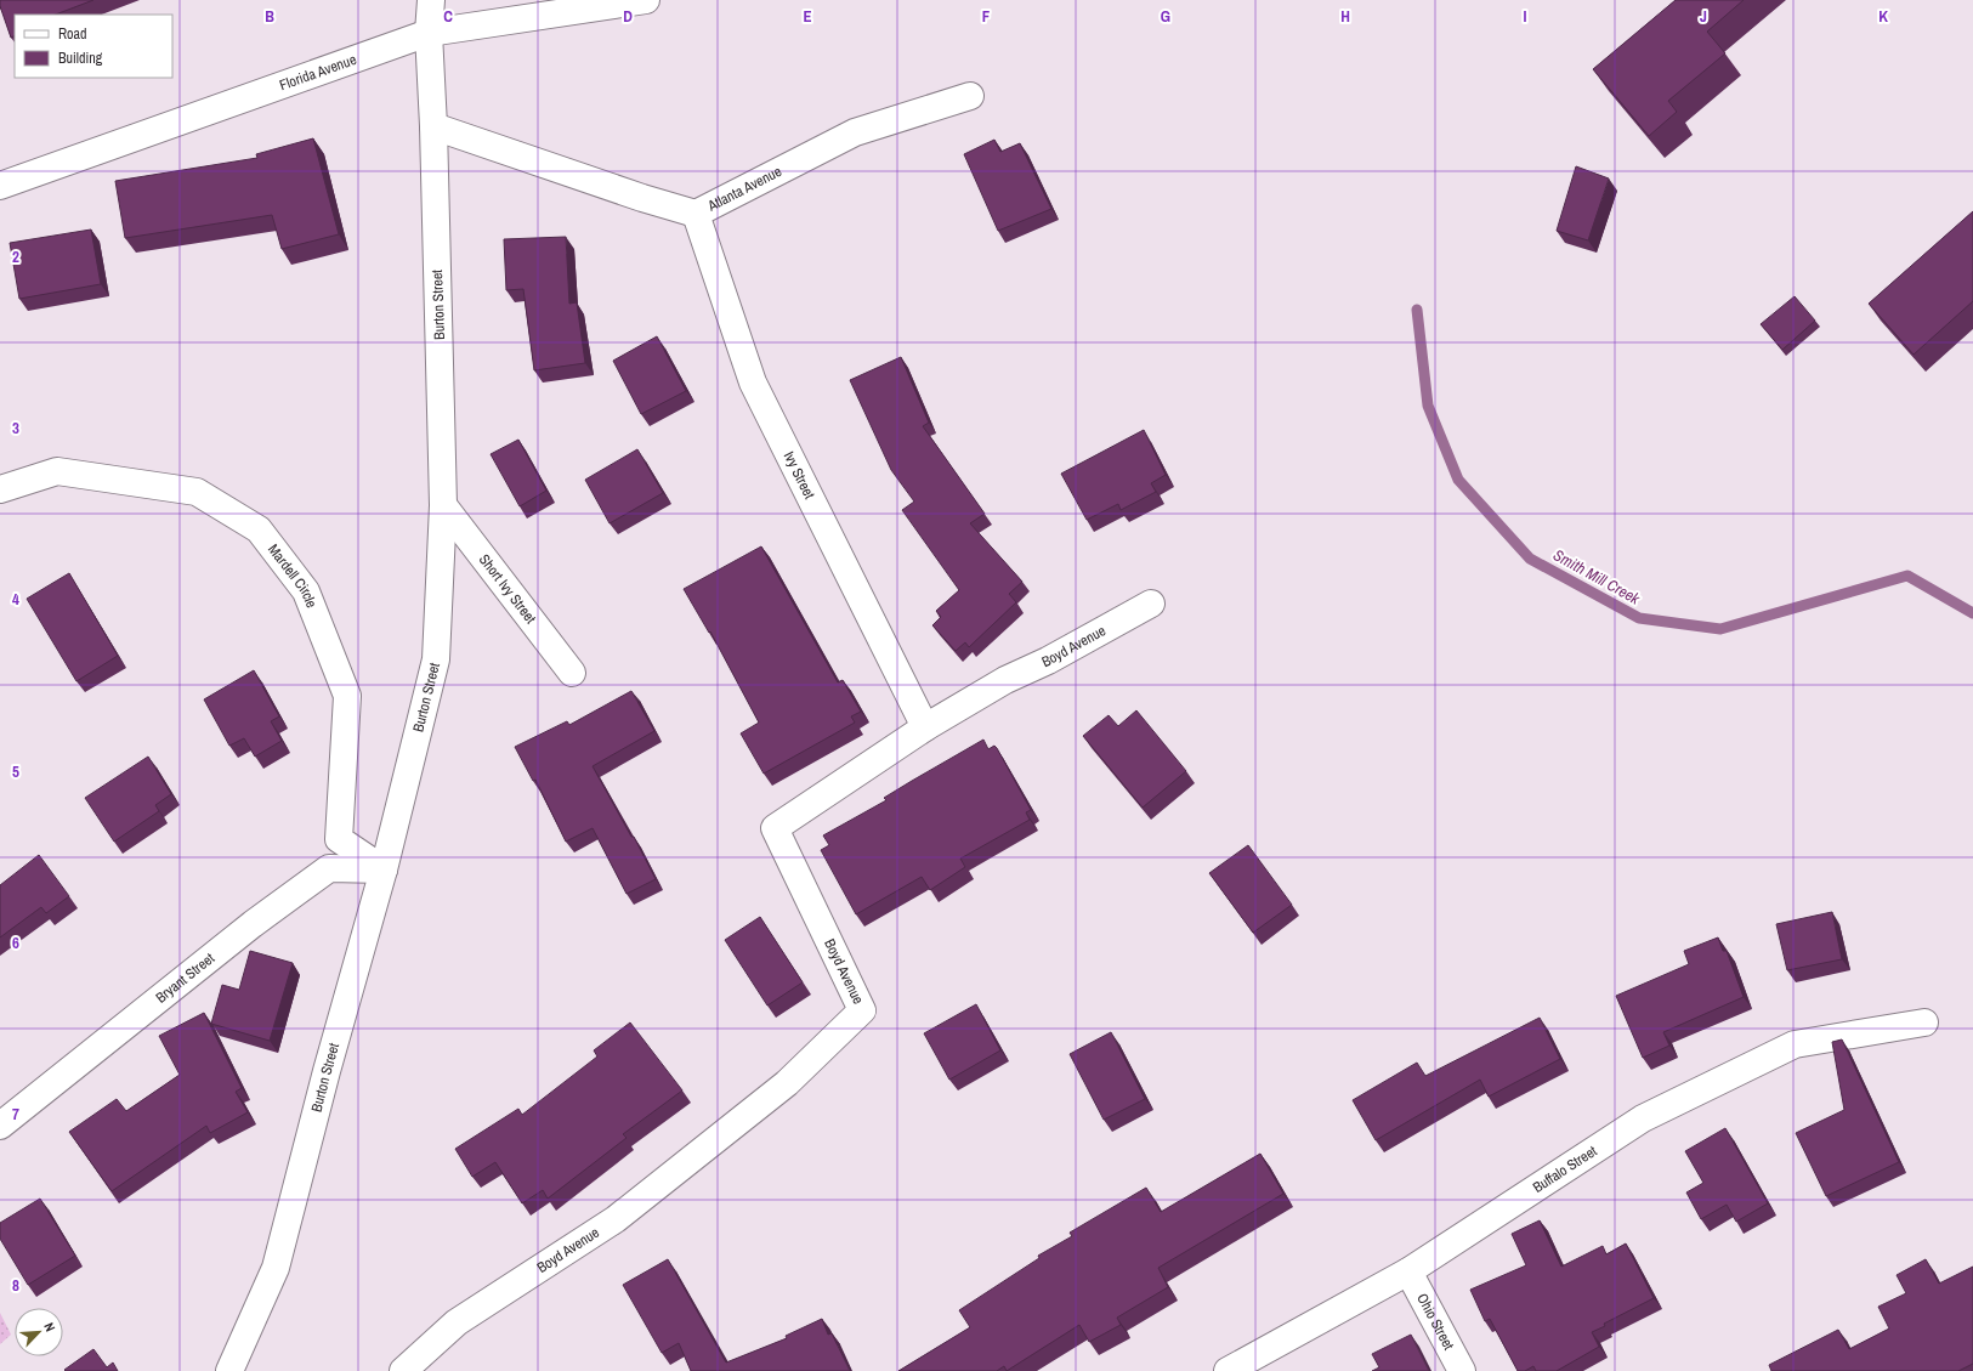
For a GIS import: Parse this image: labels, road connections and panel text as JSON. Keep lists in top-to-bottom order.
{
  "streets": {
    "street": [
      "Florida Avenue",
      "Atlanta Avenue",
      "Burton Street",
      "Ivy Street",
      "Mardell Circle",
      "Short Ivy Street",
      "Boyd Avenue",
      "Bryant Street",
      "Buffalo Street",
      "Ohio Street"
    ]
  },
  "crossings": [
    ["Florida Avenue", "Burton Street"],
    ["Atlanta Avenue", "Burton Street"],
    ["Atlanta Avenue", "Ivy Street"],
    ["Burton Street", "Mardell Circle"],
    ["Burton Street", "Short Ivy Street"],
    ["Burton Street", "Bryant Street"],
    ["Ivy Street", "Boyd Avenue"],
    ["Mardell Circle", "Bryant Street"],
    ["Buffalo Street", "Ohio Street"]
  ],
  "water": ["Smith Mill Creek"],
  "legend": ["Road", "Building"],
  "north": "top right",
  "grid": {
    "columns": [
      "B",
      "C",
      "D",
      "E",
      "F",
      "G",
      "H",
      "I",
      "J",
      "K"
    ],
    "rows": [
      "2",
      "3",
      "4",
      "5",
      "6",
      "7",
      "8"
    ]
  }
}
